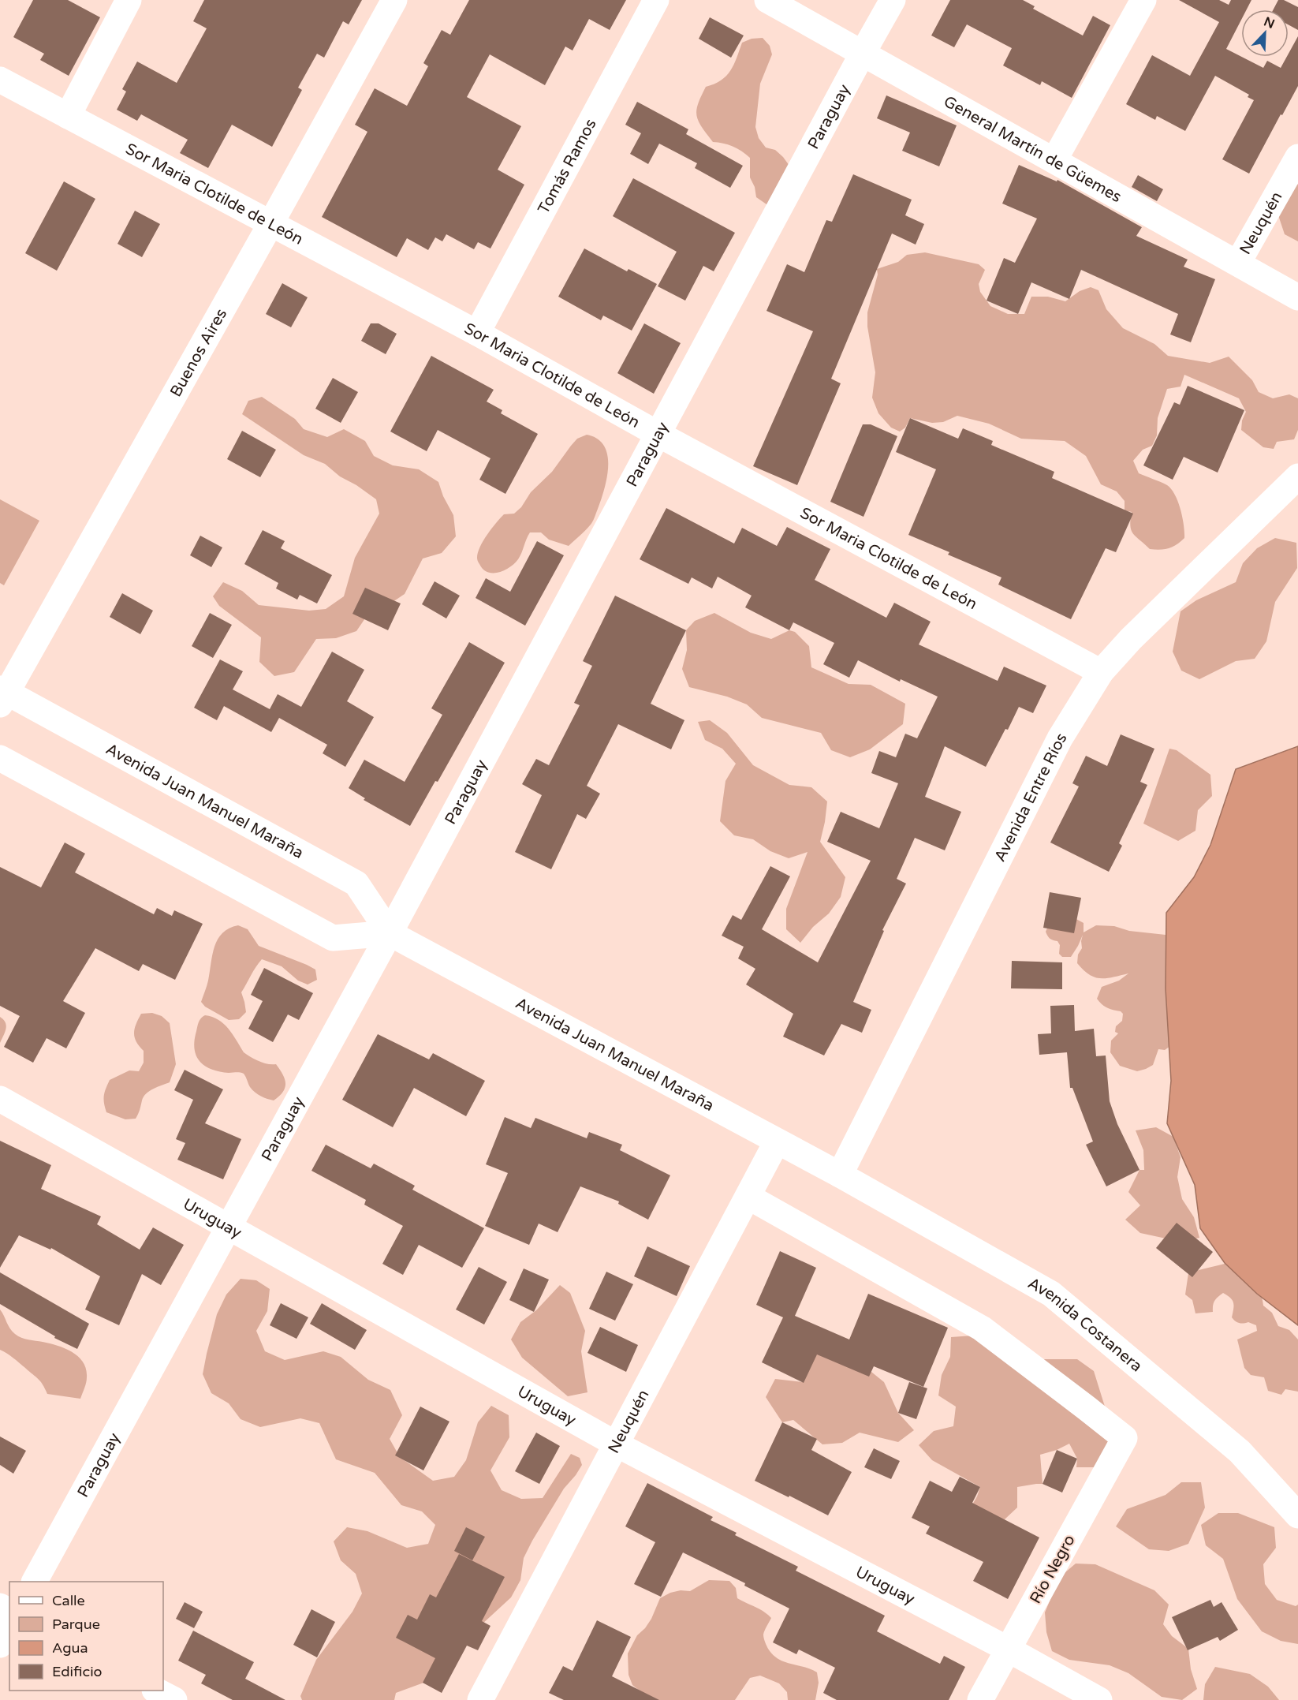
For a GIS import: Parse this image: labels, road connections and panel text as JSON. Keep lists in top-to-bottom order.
{
  "streets": {
    "street": [
      "Paraguay",
      "General Martín de Güemes",
      "Tomás Ramos",
      "Sor Maria Clotilde de León",
      "Neuquén",
      "Buenos Aires",
      "Avenida Entre Ríos",
      "Avenida Juan Manuel Maraña",
      "Uruguay",
      "Avenida Costanera",
      "Río Negro"
    ]
  },
  "crossings": [
    ["Paraguay", "General Martín de Güemes"],
    ["Paraguay", "Sor Maria Clotilde de León"],
    ["Paraguay", "Avenida Juan Manuel Maraña"],
    ["Paraguay", "Uruguay"],
    ["General Martín de Güemes", "Neuquén"],
    ["Tomás Ramos", "Sor Maria Clotilde de León"],
    ["Sor Maria Clotilde de León", "Buenos Aires"],
    ["Sor Maria Clotilde de León", "Avenida Entre Ríos"],
    ["Neuquén", "Avenida Juan Manuel Maraña"],
    ["Neuquén", "Uruguay"],
    ["Neuquén", "Río Negro"],
    ["Buenos Aires", "Avenida Juan Manuel Maraña"],
    ["Avenida Entre Ríos", "Avenida Juan Manuel Maraña"],
    ["Avenida Entre Ríos", "Avenida Costanera"],
    ["Avenida Juan Manuel Maraña", "Avenida Costanera"],
    ["Uruguay", "Río Negro"]
  ],
  "legend": [
    "Calle",
    "Parque",
    "Agua",
    "Edificio"
  ],
  "north": "top right"
}
